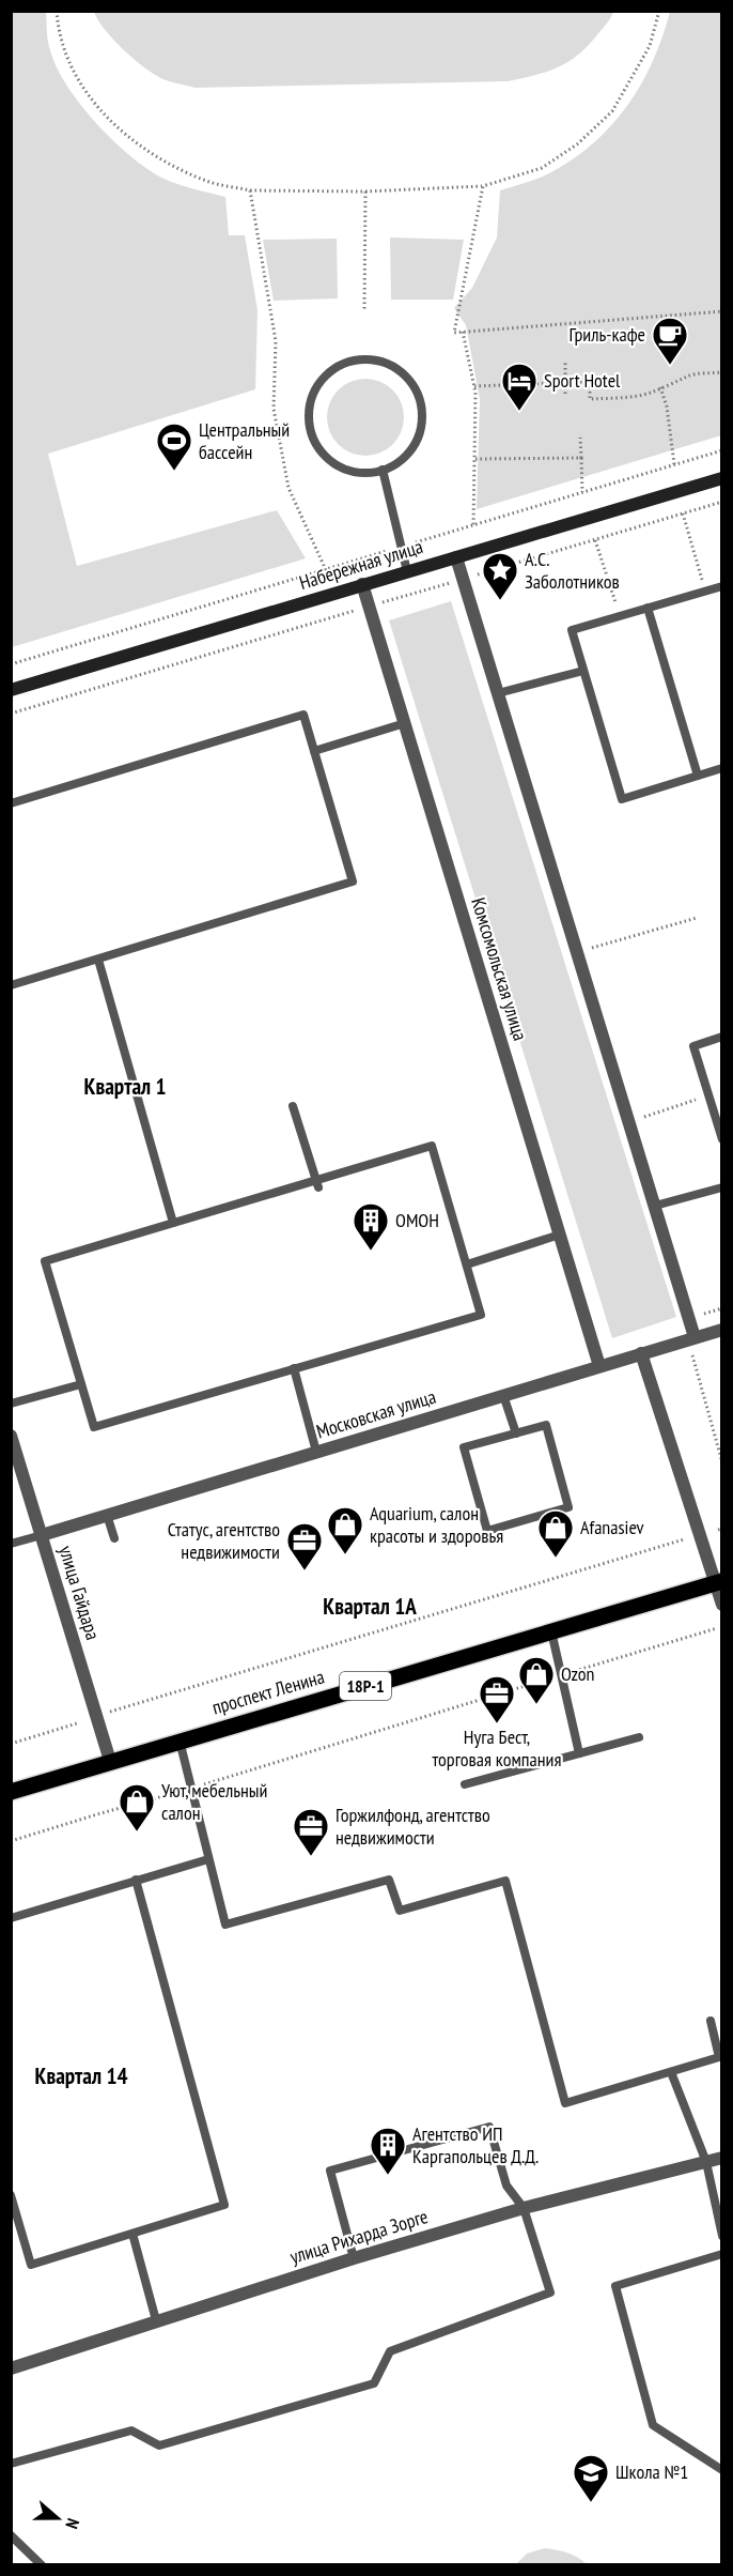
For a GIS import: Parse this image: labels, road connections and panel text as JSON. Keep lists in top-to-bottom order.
{
  "streets": {
    "main road": ["18Р-1", "проспект Ленина"],
    "street": [
      "Набережная улица",
      "Комсомольская улица",
      "Московская улица",
      "улица Гайдара",
      "улица Рихарда Зорге"
    ]
  },
  "crossings": [
    ["Набережная улица", "Комсомольская улица"],
    ["Комсомольская улица", "Московская улица"],
    ["Московская улица", "улица Гайдара"],
    ["улица Гайдара", "проспект Ленина"]
  ],
  "districts": ["Квартал 1", "Квартал 1А", "Квартал 14"],
  "places": {
    "cafe": ["Гриль-кафе"],
    "hotel": ["Sport Hotel"],
    "sports": ["Центральный бассейн"],
    "place": ["А.С. Заболотников"],
    "building": ["ОМОН", "Агентство ИП Каргапольцев Д.Д."],
    "shop": [
      "Aquarium, салон красоты и здоровья",
      "Afanasiev",
      "Ozon",
      "Уют, мебельный салон"
    ],
    "office": ["Статус, агентство недвижимости", "Нуга Бест, торговая компания", "Горжилфонд, агентство недвижимости"],
    "school or university": ["Школа №1"]
  },
  "north": "right"
}
